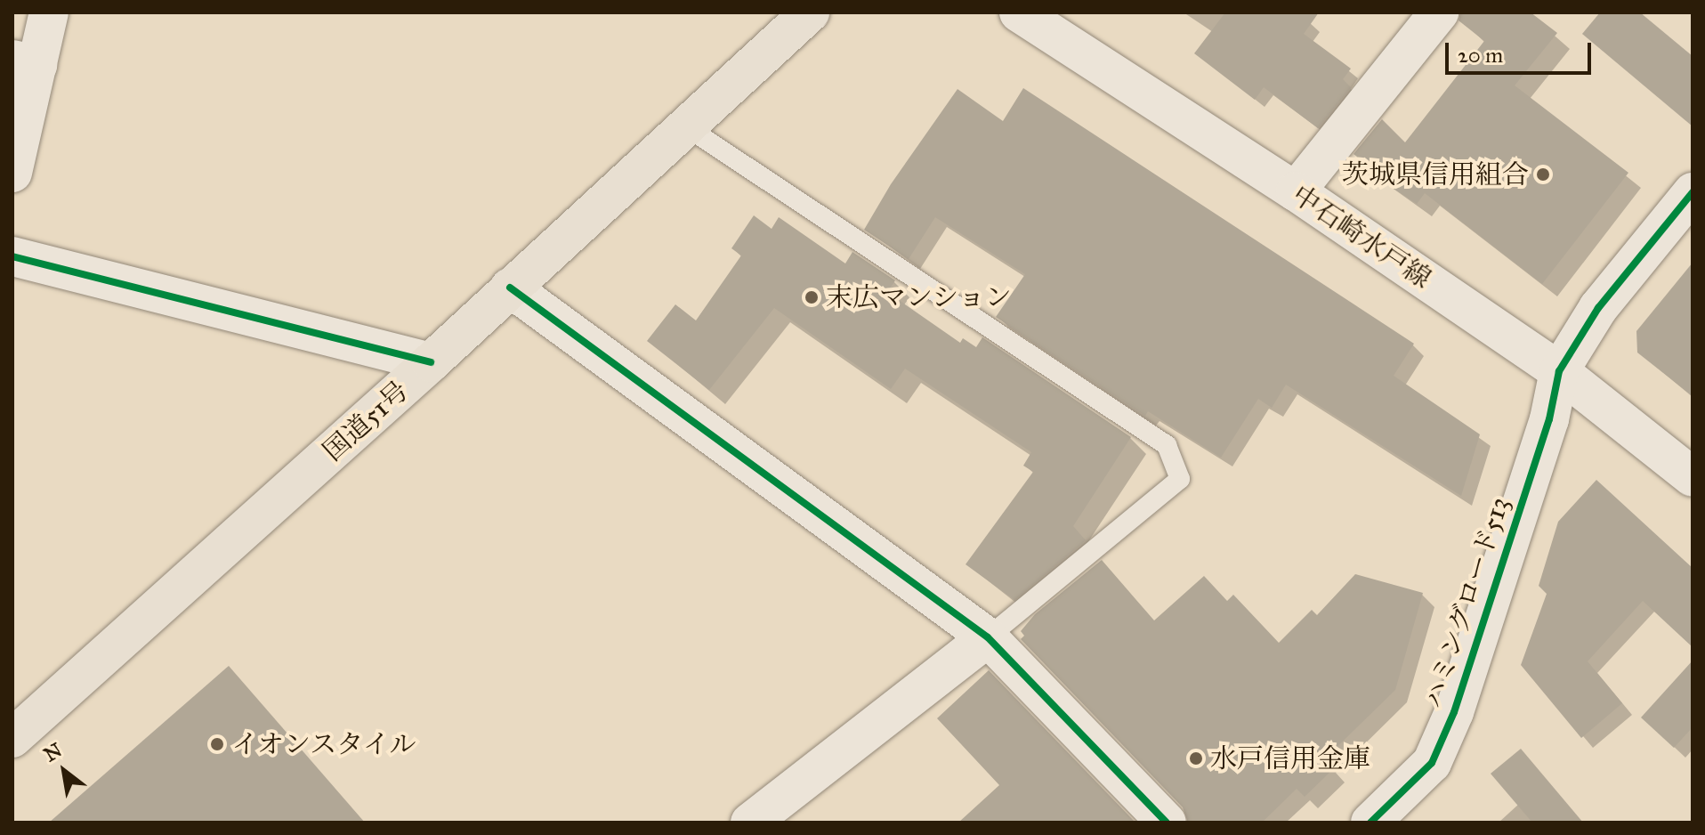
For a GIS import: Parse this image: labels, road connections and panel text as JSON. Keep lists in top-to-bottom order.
{
  "streets": {
    "highway": ["国道51号"],
    "street": ["中石崎水戸線", "ハミングロード513"]
  },
  "crossings": [
    ["中石崎水戸線", "ハミングロード513"]
  ],
  "places": [
    "茨城県信用組合",
    "末広マンション",
    "イオンスタイル",
    "水戸信用金庫"
  ],
  "scale_bar": "20 m",
  "north": "top left"
}
